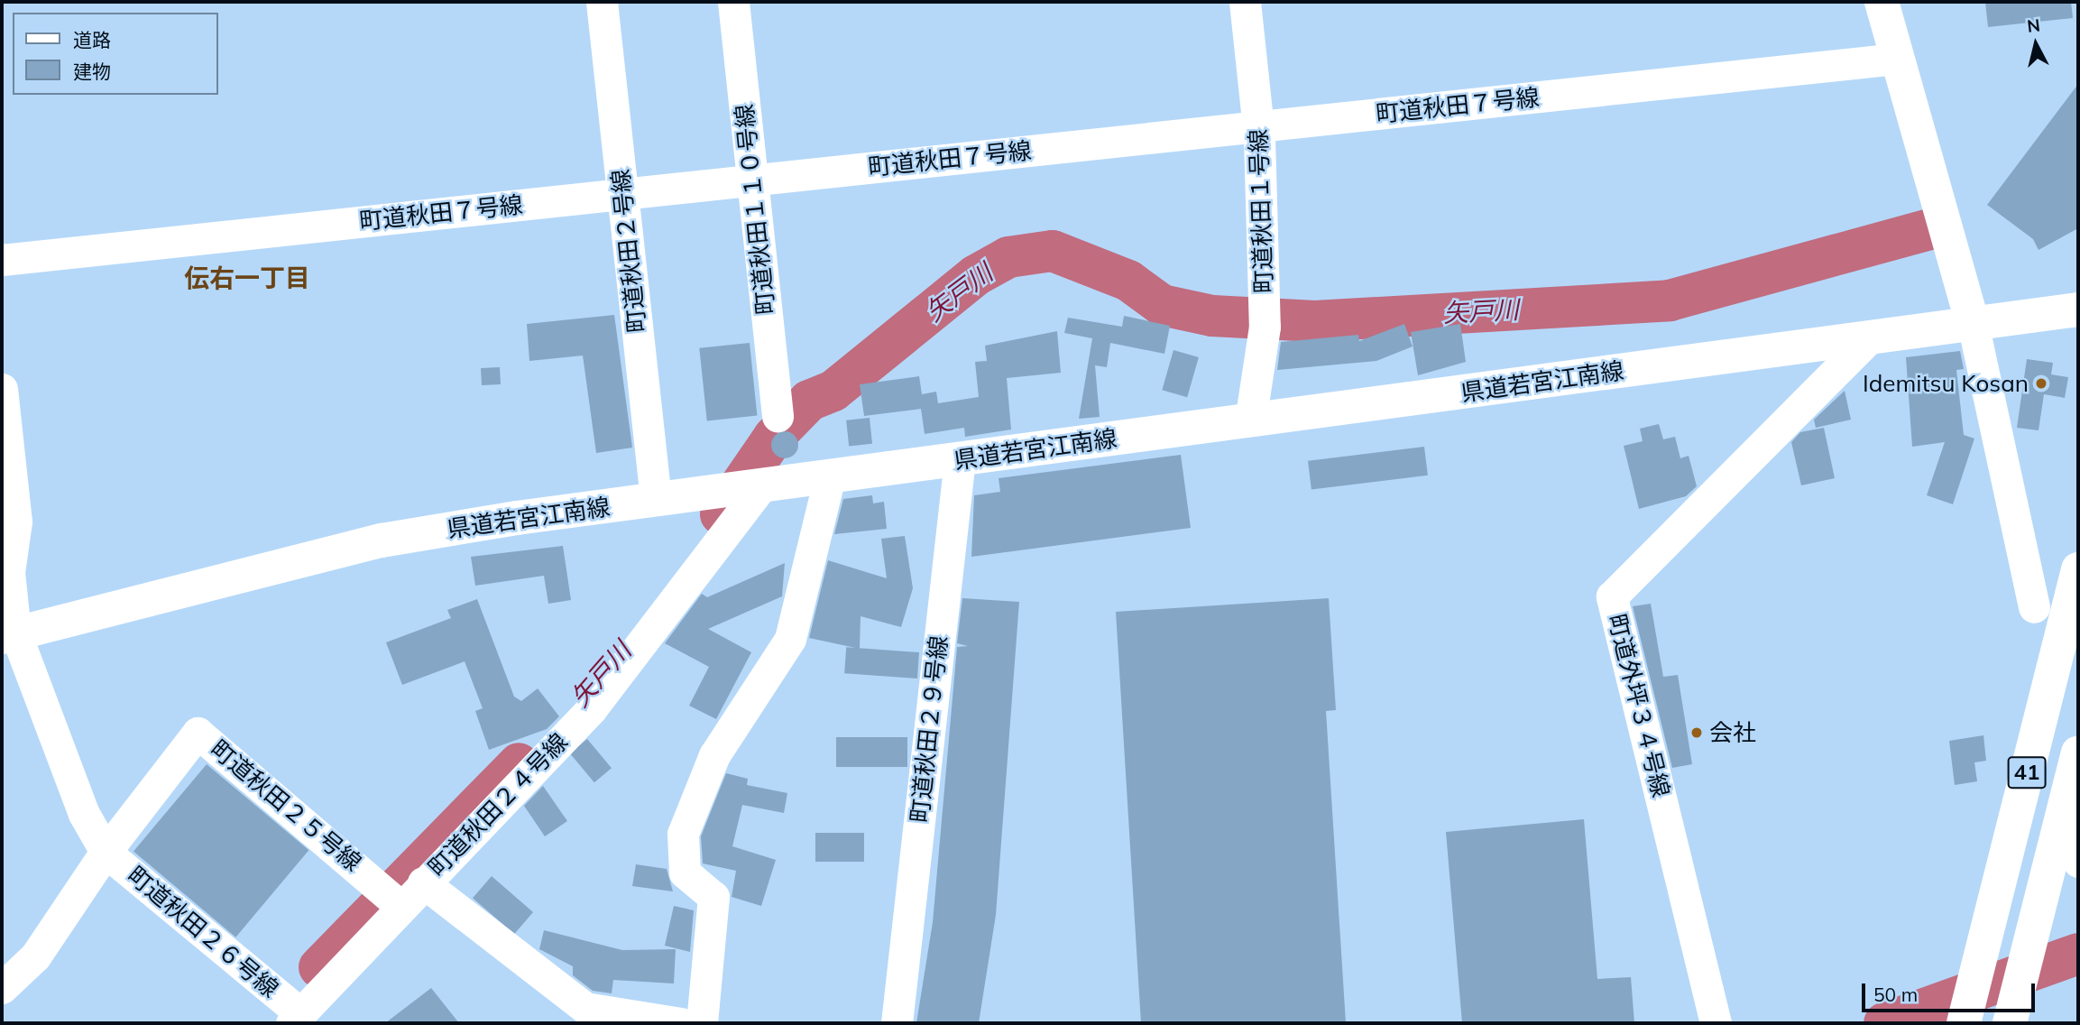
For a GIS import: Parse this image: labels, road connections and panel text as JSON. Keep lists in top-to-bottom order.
{
  "streets": {
    "main road": ["県道若宮江南線", "41"],
    "street": [
      "町道秋田７号線",
      "町道秋田１１０号線",
      "町道秋田１号線",
      "町道秋田２号線",
      "町道外坪３４号線",
      "町道秋田２９号線",
      "町道秋田２４号線",
      "町道秋田２５号線",
      "町道秋田２６号線"
    ]
  },
  "crossings": [
    ["町道秋田７号線", "町道秋田１１０号線"],
    ["町道秋田７号線", "町道秋田１号線"],
    ["町道秋田７号線", "町道秋田２号線"],
    ["町道秋田１号線", "県道若宮江南線"],
    ["町道秋田２号線", "県道若宮江南線"],
    ["県道若宮江南線", "町道外坪３４号線"],
    ["県道若宮江南線", "町道秋田２９号線"],
    ["県道若宮江南線", "町道秋田２４号線"],
    ["町道秋田２４号線", "町道秋田２５号線"],
    ["町道秋田２４号線", "町道秋田２６号線"],
    ["町道秋田２５号線", "町道秋田２６号線"]
  ],
  "districts": ["伝右一丁目"],
  "water": ["矢戸川"],
  "places": ["Idemitsu Kosan", "会社"],
  "legend": ["道路", "建物"],
  "scale_bar": "50 m",
  "north": "top"
}
